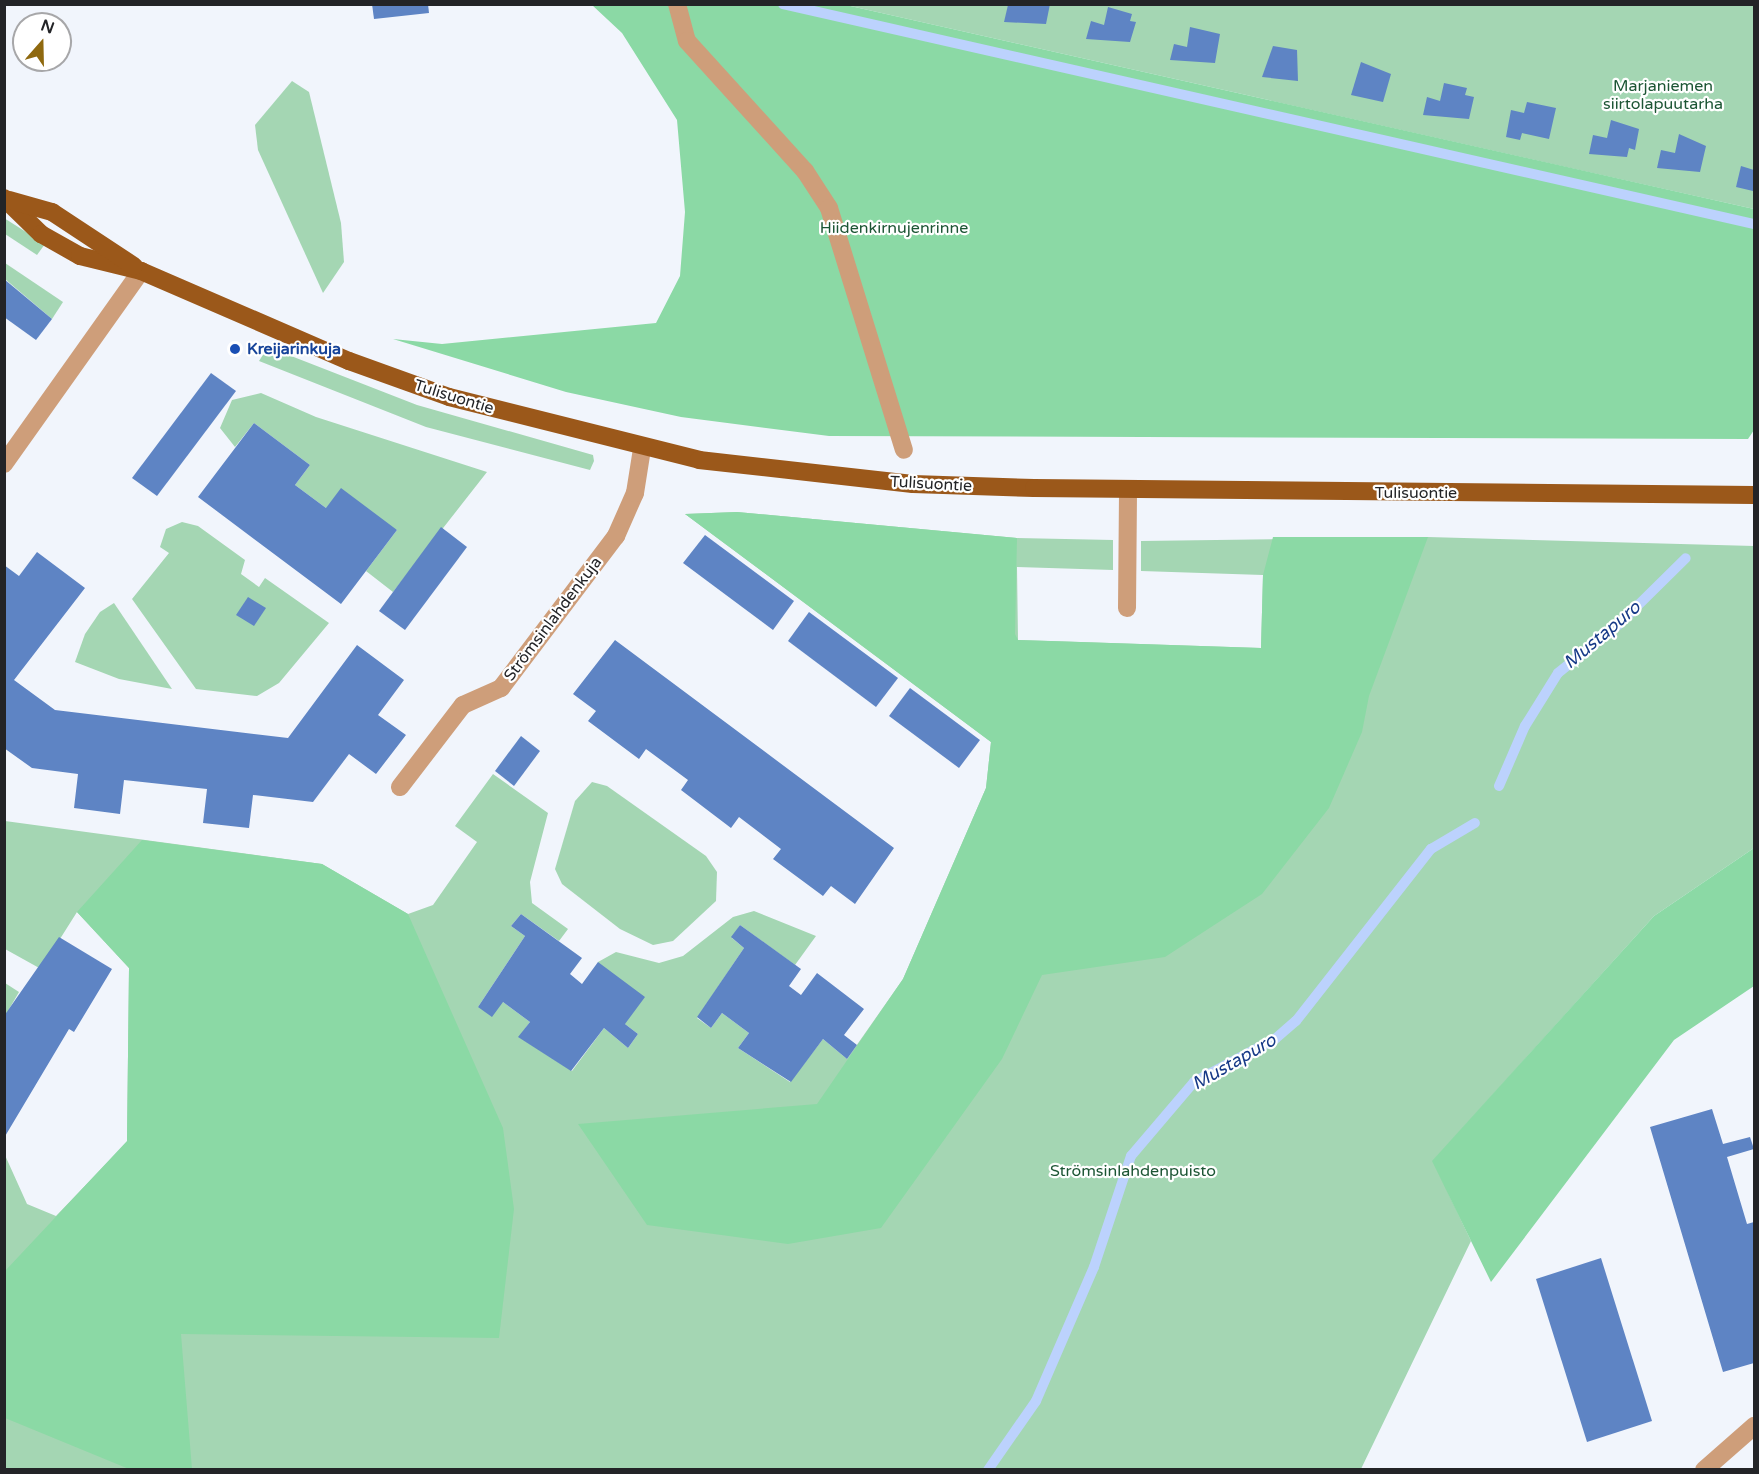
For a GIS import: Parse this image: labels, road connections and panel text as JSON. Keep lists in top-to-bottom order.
{
  "streets": {
    "main road": ["Tulisuontie"],
    "street": ["Strömsinlahdenkuja"]
  },
  "crossings": [
    ["Tulisuontie", "Strömsinlahdenkuja"]
  ],
  "water": ["Mustapuro"],
  "parks": ["Marjaniemen siirtolapuutarha", "Hiidenkirnujenrinne", "Strömsinlahdenpuisto"],
  "places": ["Kreijarinkuja"],
  "north": "top"
}
